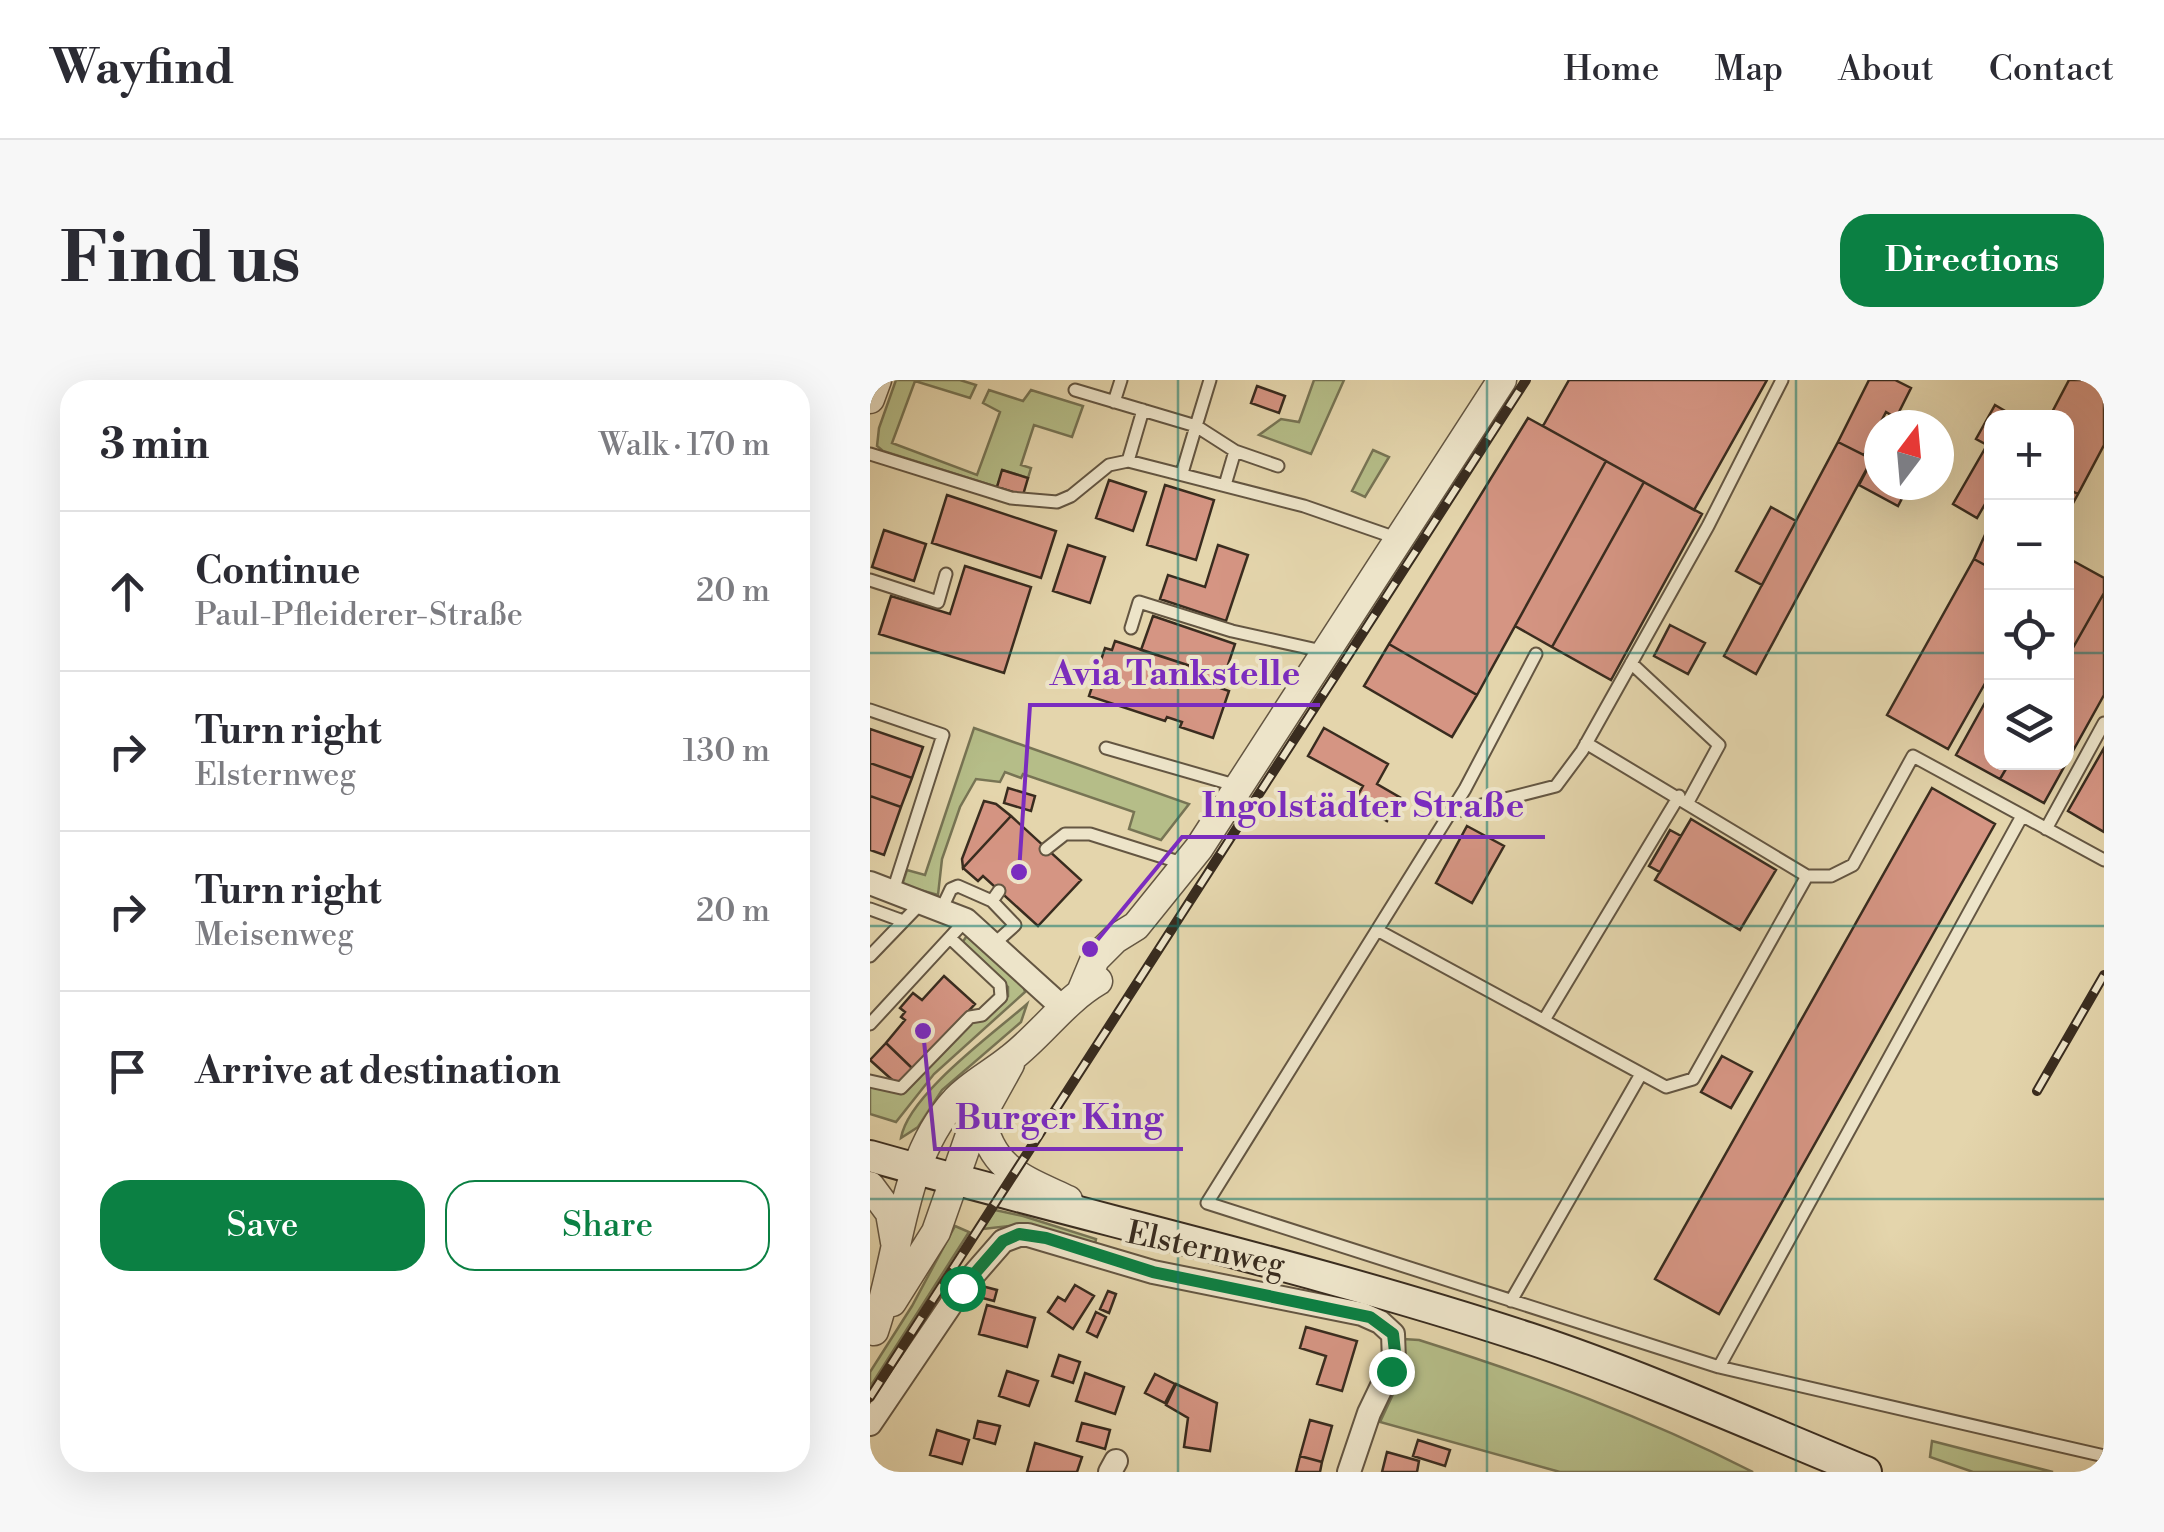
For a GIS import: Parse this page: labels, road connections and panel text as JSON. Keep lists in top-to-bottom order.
{
  "streets": {
    "street": ["Elsternweg"]
  },
  "places": ["Avia Tankstelle", "Ingolstädter Straße", "Burger King"],
  "north": "top",
  "page": {
    "header": "Wayfind",
    "nav": [
      "Home",
      "Map",
      "About",
      "Contact"
    ],
    "buttons": [
      "Directions",
      ["Save", "Share"]
    ],
    "title": "Find us",
    "heading": ["3 min", "Walk · 170 m"],
    "map_buttons": ["+", "−"],
    "list": [
      ["Continue", "Paul-Pfleiderer-Straße", "20 m"],
      ["Turn right", "Elsternweg", "130 m"],
      ["Turn right", "Meisenweg", "20 m"],
      "Arrive at destination"
    ]
  }
}
